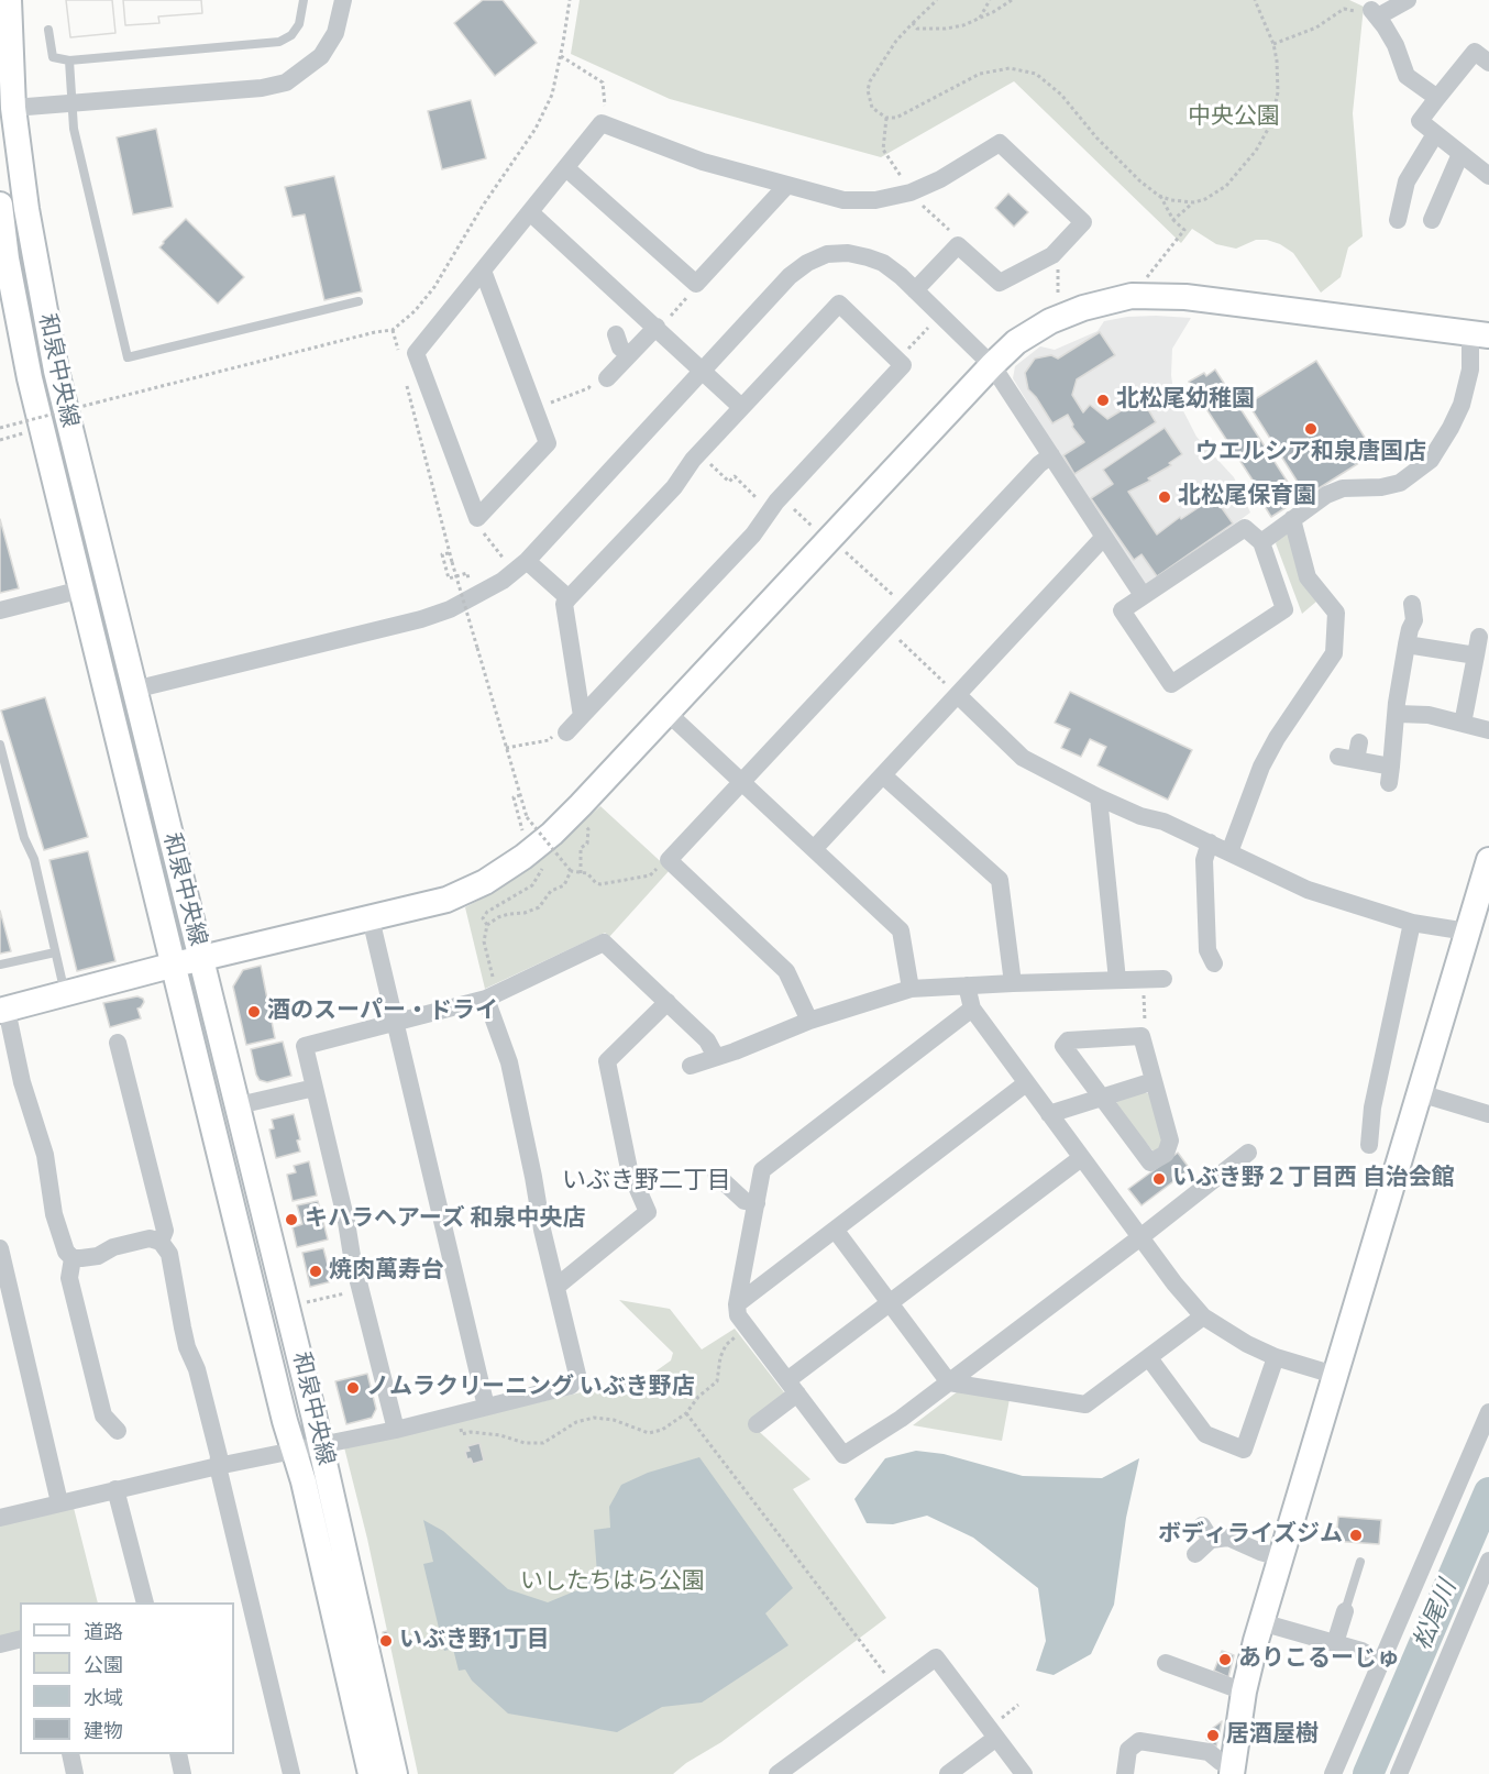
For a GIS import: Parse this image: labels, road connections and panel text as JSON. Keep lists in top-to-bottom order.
{
  "streets": {
    "street": ["和泉中央線"]
  },
  "districts": ["いぶき野二丁目"],
  "water": ["松尾川"],
  "parks": ["中央公園", "いしたちはら公園"],
  "places": [
    "北松尾幼稚園",
    "ウエルシア和泉唐国店",
    "北松尾保育園",
    "酒のスーパー・ドライ",
    "いぶき野２丁目西 自治会館",
    "キハラヘアーズ 和泉中央店",
    "焼肉萬寿台",
    "ノムラクリーニング いぶき野店",
    "ボディライズジム",
    "いぶき野1丁目",
    "ありこるーじゅ",
    "居酒屋樹"
  ],
  "legend": [
    "道路",
    "公園",
    "水域",
    "建物"
  ]
}
